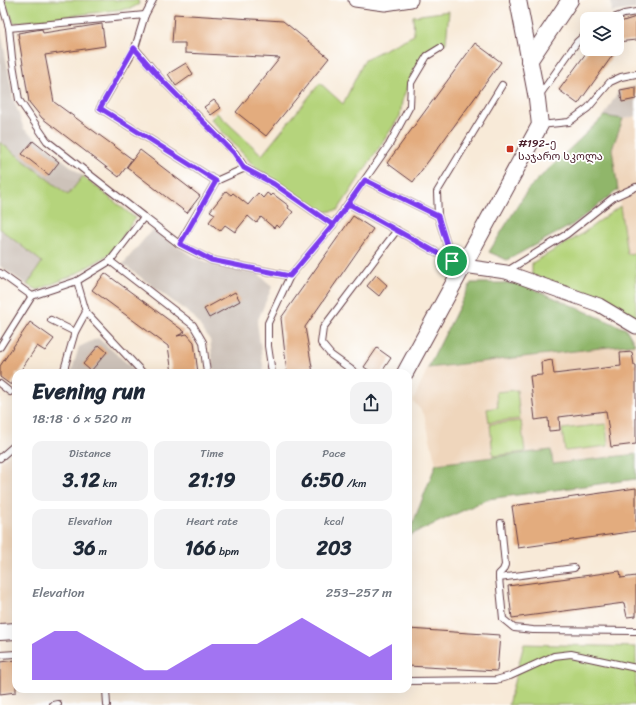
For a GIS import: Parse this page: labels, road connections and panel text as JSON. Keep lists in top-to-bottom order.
{
  "places": {
    "transit": ["#192-ე საჯარო სკოლა"]
  },
  "page": {
    "heading": ["Evening run", "18:18 · 6 × 520 m"],
    "stats": [
      ["Distance", "3.12 km"],
      ["Time", "21:19"],
      ["Pace", "6:50 /km"],
      ["Elevation", "36 m"],
      ["Heart rate", "166 bpm"],
      ["kcal", "203"]
    ],
    "chart": ["Elevation", "253–257 m"]
  }
}
